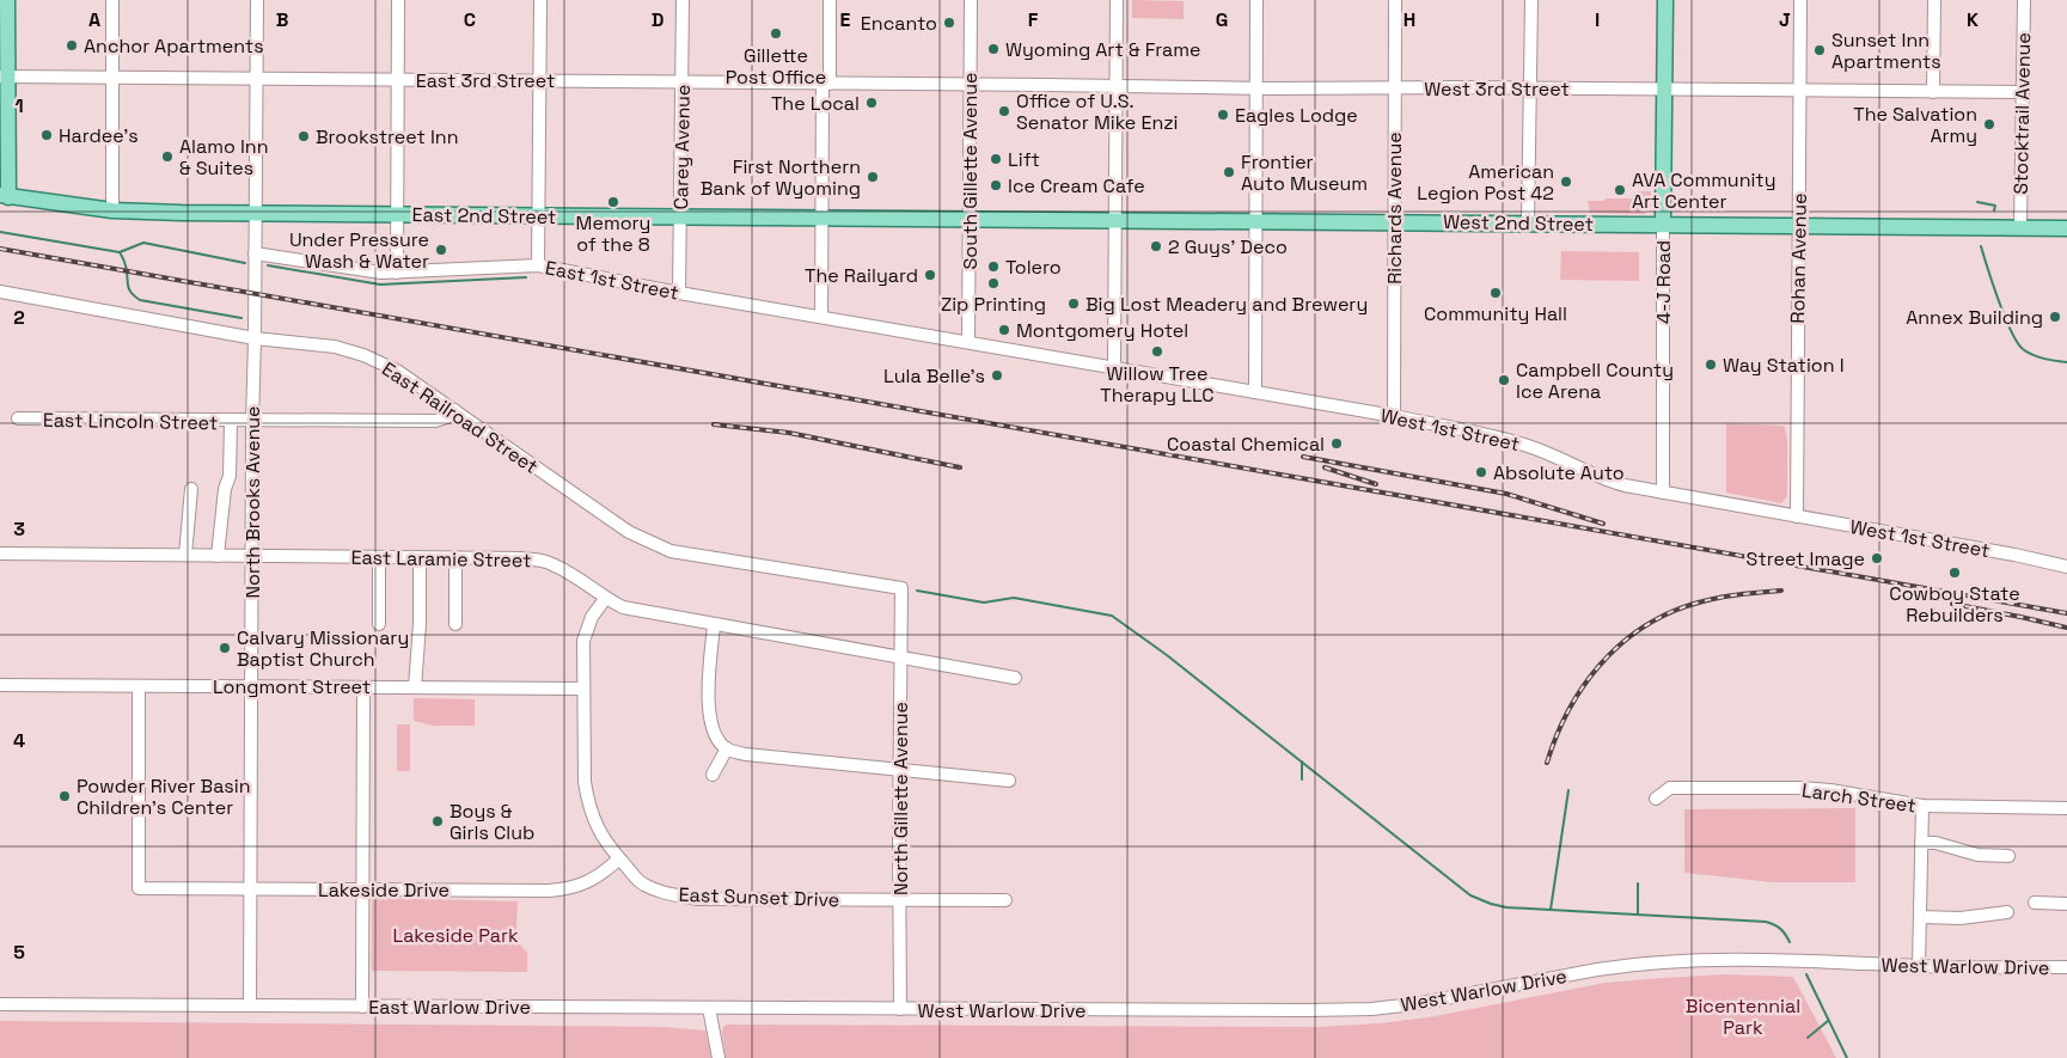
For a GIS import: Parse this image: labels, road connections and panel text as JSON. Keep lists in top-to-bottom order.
{
  "streets": {
    "main road": ["East 2nd Street", "West 2nd Street", "4-J Road"],
    "street": [
      "East 3rd Street",
      "West 3rd Street",
      "Stocktrail Avenue",
      "Carey Avenue",
      "South Gillette Avenue",
      "Richards Avenue",
      "Rohan Avenue",
      "East 1st Street",
      "East Railroad Street",
      "East Lincoln Street",
      "West 1st Street",
      "North Brooks Avenue",
      "East Laramie Street",
      "Longmont Street",
      "Larch Street",
      "North Gillette Avenue",
      "Lakeside Drive",
      "East Sunset Drive",
      "West Warlow Drive",
      "East Warlow Drive"
    ]
  },
  "crossings": [
    ["East 3rd Street", "West 3rd Street"],
    ["East 3rd Street", "Carey Avenue"],
    ["East 3rd Street", "South Gillette Avenue"],
    ["East 3rd Street", "North Brooks Avenue"],
    ["West 3rd Street", "Stocktrail Avenue"],
    ["West 3rd Street", "South Gillette Avenue"],
    ["West 3rd Street", "Richards Avenue"],
    ["West 3rd Street", "Rohan Avenue"],
    ["West 3rd Street", "4-J Road"],
    ["Stocktrail Avenue", "West 2nd Street"],
    ["Carey Avenue", "East 2nd Street"],
    ["Carey Avenue", "East 1st Street"],
    ["South Gillette Avenue", "East 2nd Street"],
    ["South Gillette Avenue", "West 2nd Street"],
    ["South Gillette Avenue", "East 1st Street"],
    ["South Gillette Avenue", "West 1st Street"],
    ["Richards Avenue", "West 2nd Street"],
    ["Richards Avenue", "West 1st Street"],
    ["East 2nd Street", "West 2nd Street"],
    ["East 2nd Street", "North Brooks Avenue"],
    ["West 2nd Street", "Rohan Avenue"],
    ["West 2nd Street", "4-J Road"],
    ["Rohan Avenue", "West 1st Street"],
    ["East 1st Street", "West 1st Street"],
    ["East 1st Street", "North Brooks Avenue"],
    ["4-J Road", "West 1st Street"],
    ["East Railroad Street", "East Lincoln Street"],
    ["East Railroad Street", "North Brooks Avenue"],
    ["East Railroad Street", "North Gillette Avenue"],
    ["East Lincoln Street", "North Brooks Avenue"],
    ["North Brooks Avenue", "East Laramie Street"],
    ["North Brooks Avenue", "Longmont Street"],
    ["North Brooks Avenue", "Lakeside Drive"],
    ["North Brooks Avenue", "East Warlow Drive"],
    ["East Laramie Street", "North Gillette Avenue"],
    ["East Laramie Street", "East Sunset Drive"],
    ["Longmont Street", "Lakeside Drive"],
    ["Longmont Street", "East Sunset Drive"],
    ["North Gillette Avenue", "East Sunset Drive"],
    ["North Gillette Avenue", "West Warlow Drive"],
    ["North Gillette Avenue", "East Warlow Drive"],
    ["Lakeside Drive", "East Sunset Drive"],
    ["West Warlow Drive", "East Warlow Drive"]
  ],
  "parks": ["Lakeside Park", "Bicentennial Park"],
  "places": [
    "Encanto",
    "Gillette Post Office",
    "Anchor Apartments",
    "Wyoming Art & Frame",
    "Sunset Inn Apartments",
    "The Local",
    "Office of U.S. Senator Mike Enzi",
    "Eagles Lodge",
    "The Salvation Army",
    "Hardee's",
    "Brookstreet Inn",
    "Alamo Inn & Suites",
    "Lift",
    "Frontier Auto Museum",
    "First Northern Bank of Wyoming",
    "American Legion Post 42",
    "Ice Cream Cafe",
    "AVA Community Art Center",
    "Memory of the 8",
    "2 Guys' Deco",
    "Under Pressure Wash & Water",
    "Tolero",
    "The Railyard",
    "Zip Printing",
    "Community Hall",
    "Big Lost Meadery and Brewery",
    "Annex Building",
    "Montgomery Hotel",
    "Willow Tree Therapy LLC",
    "Way Station I",
    "Lula Belle's",
    "Campbell County Ice Arena",
    "Coastal Chemical",
    "Absolute Auto",
    "Street Image",
    "Cowboy State Rebuilders",
    "Calvary Missionary Baptist Church",
    "Powder River Basin Children's Center",
    "Boys & Girls Club"
  ],
  "grid": {
    "columns": [
      "A",
      "B",
      "C",
      "D",
      "E",
      "F",
      "G",
      "H",
      "I",
      "J",
      "K"
    ],
    "rows": [
      "1",
      "2",
      "3",
      "4",
      "5"
    ]
  }
}
